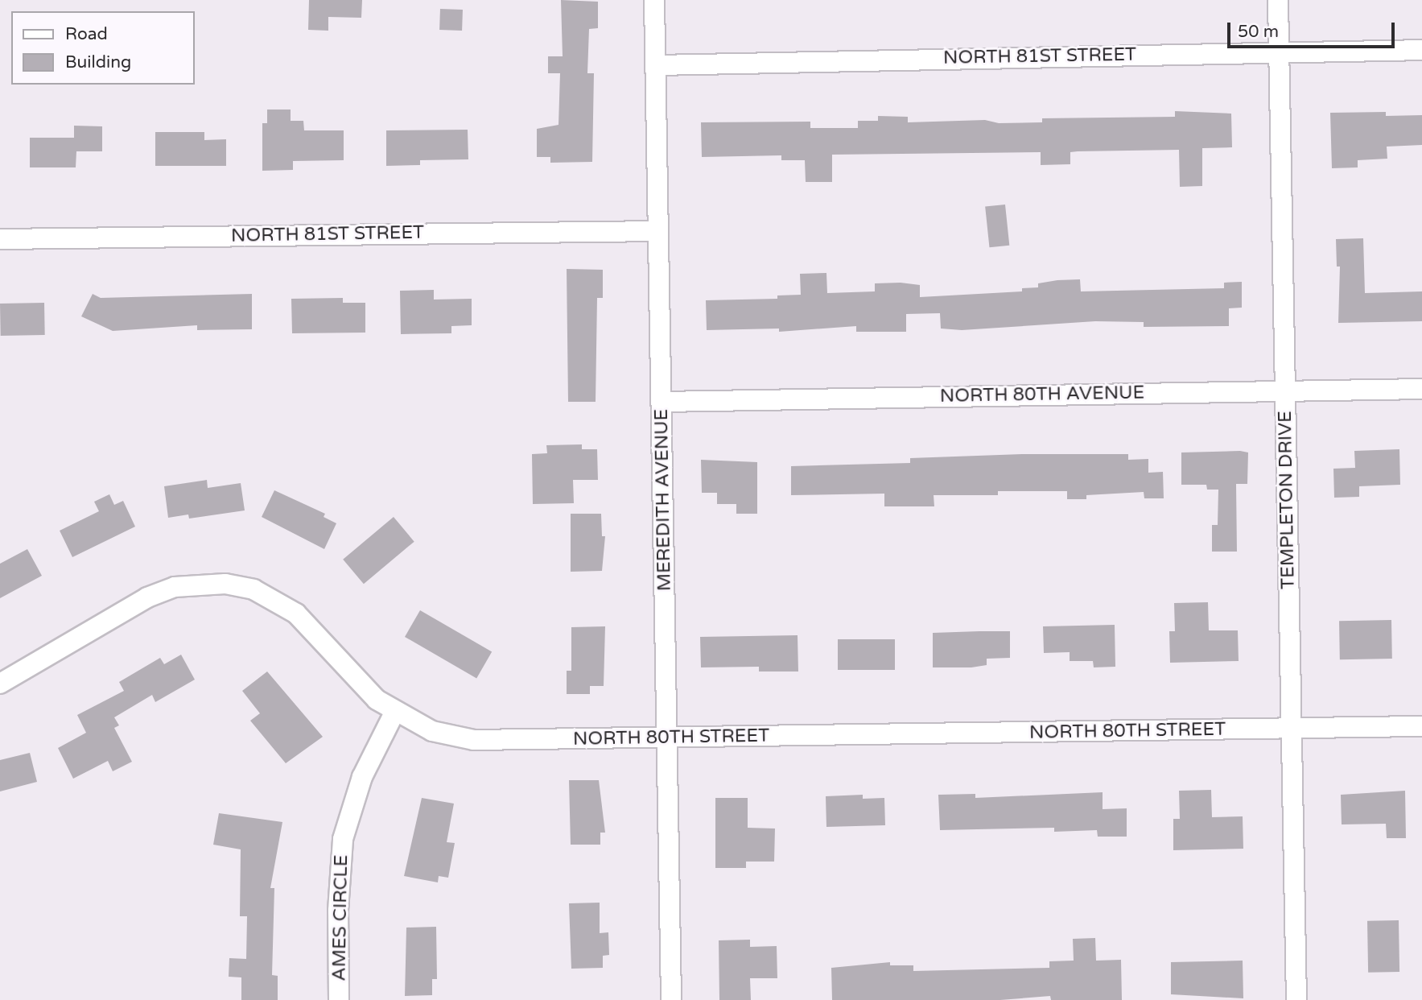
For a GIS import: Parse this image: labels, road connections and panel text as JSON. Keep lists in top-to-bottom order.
{
  "streets": {
    "street": [
      "NORTH 81ST STREET",
      "NORTH 80TH AVENUE",
      "MEREDITH AVENUE",
      "TEMPLETON DRIVE",
      "NORTH 80TH STREET",
      "AMES CIRCLE"
    ]
  },
  "crossings": [
    ["NORTH 81ST STREET", "MEREDITH AVENUE"],
    ["NORTH 81ST STREET", "TEMPLETON DRIVE"],
    ["NORTH 80TH AVENUE", "MEREDITH AVENUE"],
    ["NORTH 80TH AVENUE", "TEMPLETON DRIVE"],
    ["MEREDITH AVENUE", "NORTH 80TH STREET"],
    ["TEMPLETON DRIVE", "NORTH 80TH STREET"],
    ["NORTH 80TH STREET", "AMES CIRCLE"]
  ],
  "legend": ["Road", "Building"],
  "scale_bar": "50 m"
}
